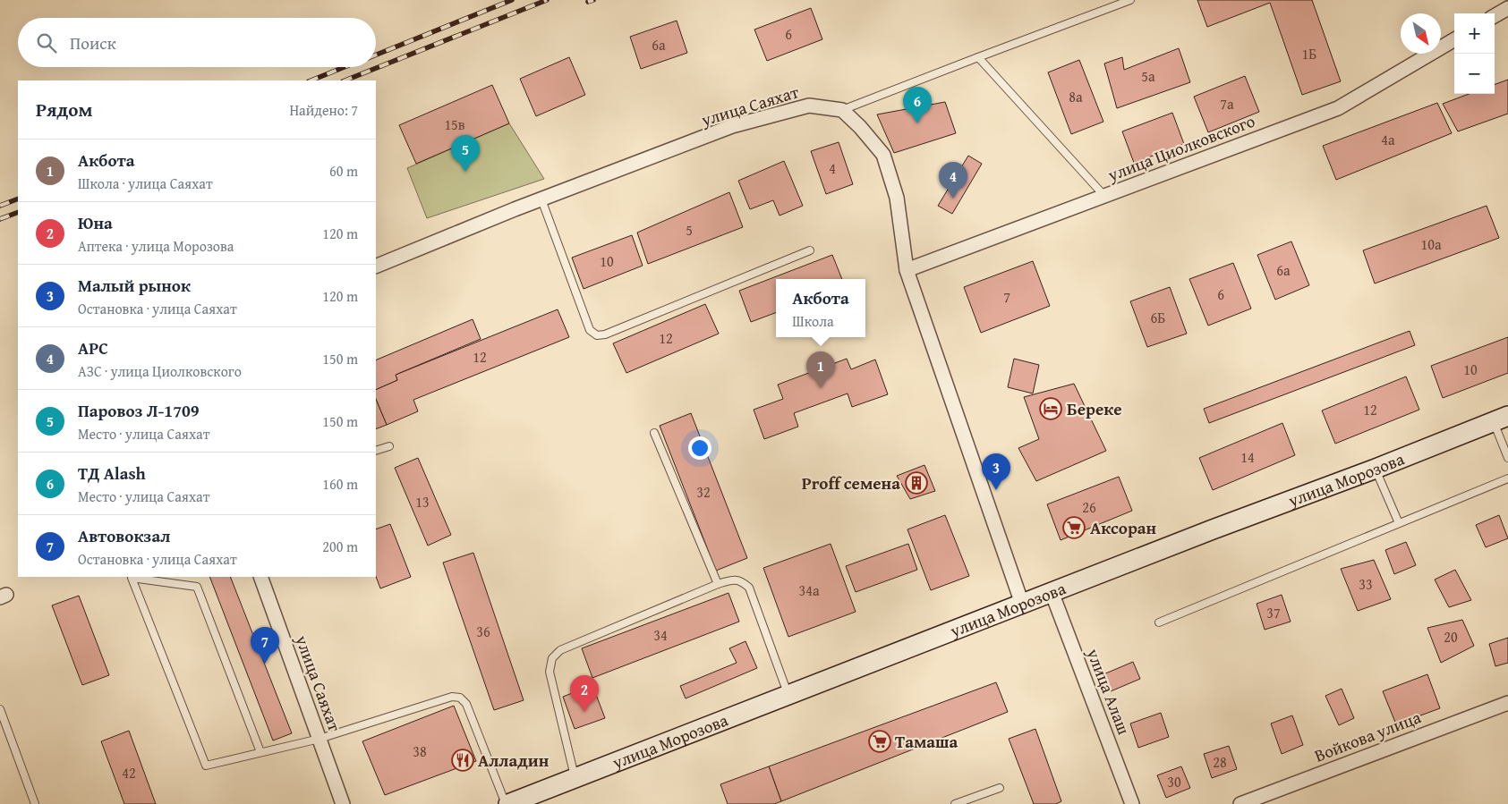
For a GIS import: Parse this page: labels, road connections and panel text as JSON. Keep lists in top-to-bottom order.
{
  "streets": {
    "main road": ["улица Морозова"],
    "street": [
      "улица Саяхат",
      "улица Циолковского",
      "улица Алаш",
      "Войкова улица"
    ]
  },
  "crossings": [
    ["улица Морозова", "улица Алаш"]
  ],
  "places": {
    "hotel": ["Береке"],
    "building": ["Proff семена"],
    "supermarket": ["Аксоран", "Тамаша"],
    "restaurant": ["Алладин"]
  },
  "house_numbers": [
    "6",
    "6а",
    "1Б",
    "5а",
    "8а",
    "7а",
    "15в",
    "4а",
    "4",
    "5",
    "10а",
    "10",
    "6а",
    "6",
    "7",
    "6Б",
    "12",
    "12",
    "10",
    "12",
    "14",
    "32",
    "13",
    "26",
    "33",
    "34а",
    "37",
    "36",
    "34",
    "20",
    "38",
    "28",
    "42",
    "30"
  ],
  "north": "bottom right",
  "page": {
    "map_buttons": ["+", "−"],
    "search": "Поиск",
    "heading": ["Рядом", "Найдено: 7"],
    "pins": [
      "6",
      "5",
      "4",
      "1",
      "3",
      "7",
      "2"
    ],
    "list": [
      {
        "mark": "1",
        "name": "Акбота",
        "note": "Школа · улица Саяхат",
        "value": "60 m"
      },
      {
        "mark": "2",
        "name": "Юна",
        "note": "Аптека · улица Морозова",
        "value": "120 m"
      },
      {
        "mark": "3",
        "name": "Малый рынок",
        "note": "Остановка · улица Саяхат",
        "value": "120 m"
      },
      {
        "mark": "4",
        "name": "АРС",
        "note": "АЗС · улица Циолковского",
        "value": "150 m"
      },
      {
        "mark": "5",
        "name": "Паровоз Л-1709",
        "note": "Место · улица Саяхат",
        "value": "150 m"
      },
      {
        "mark": "6",
        "name": "ТД Alash",
        "note": "Место · улица Саяхат",
        "value": "160 m"
      },
      {
        "mark": "7",
        "name": "Автовокзал",
        "note": "Остановка · улица Саяхат",
        "value": "200 m"
      }
    ],
    "popup": ["Акбота", "Школа"]
  }
}
